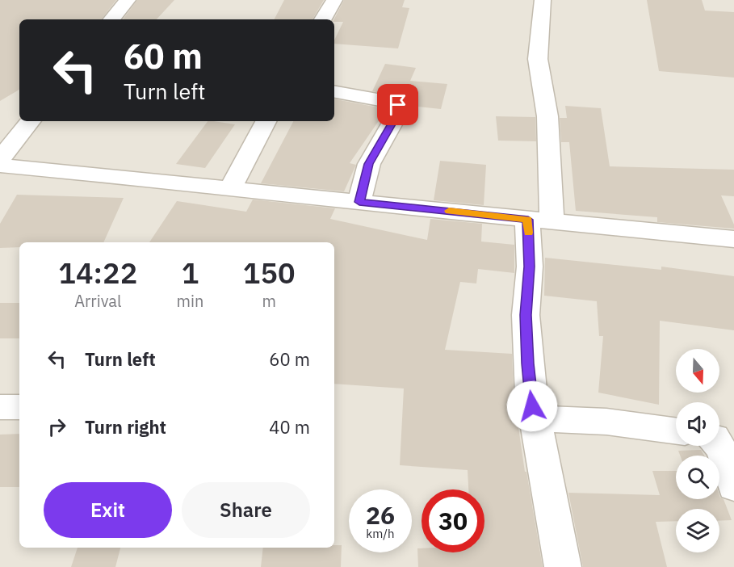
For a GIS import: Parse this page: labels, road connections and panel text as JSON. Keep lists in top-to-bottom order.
{
  "north": "bottom",
  "page": {
    "turn": ["60 m", "Turn left"],
    "eta": [
      "14:22",
      "Arrival",
      "1",
      "min",
      "150",
      "m"
    ],
    "list": [
      {
        "name": "Turn left",
        "value": "60 m"
      },
      {
        "name": "Turn right",
        "value": "40 m"
      }
    ],
    "buttons": ["Exit", "Share"],
    "speed": "26 km/h",
    "limit": "30"
  }
}
